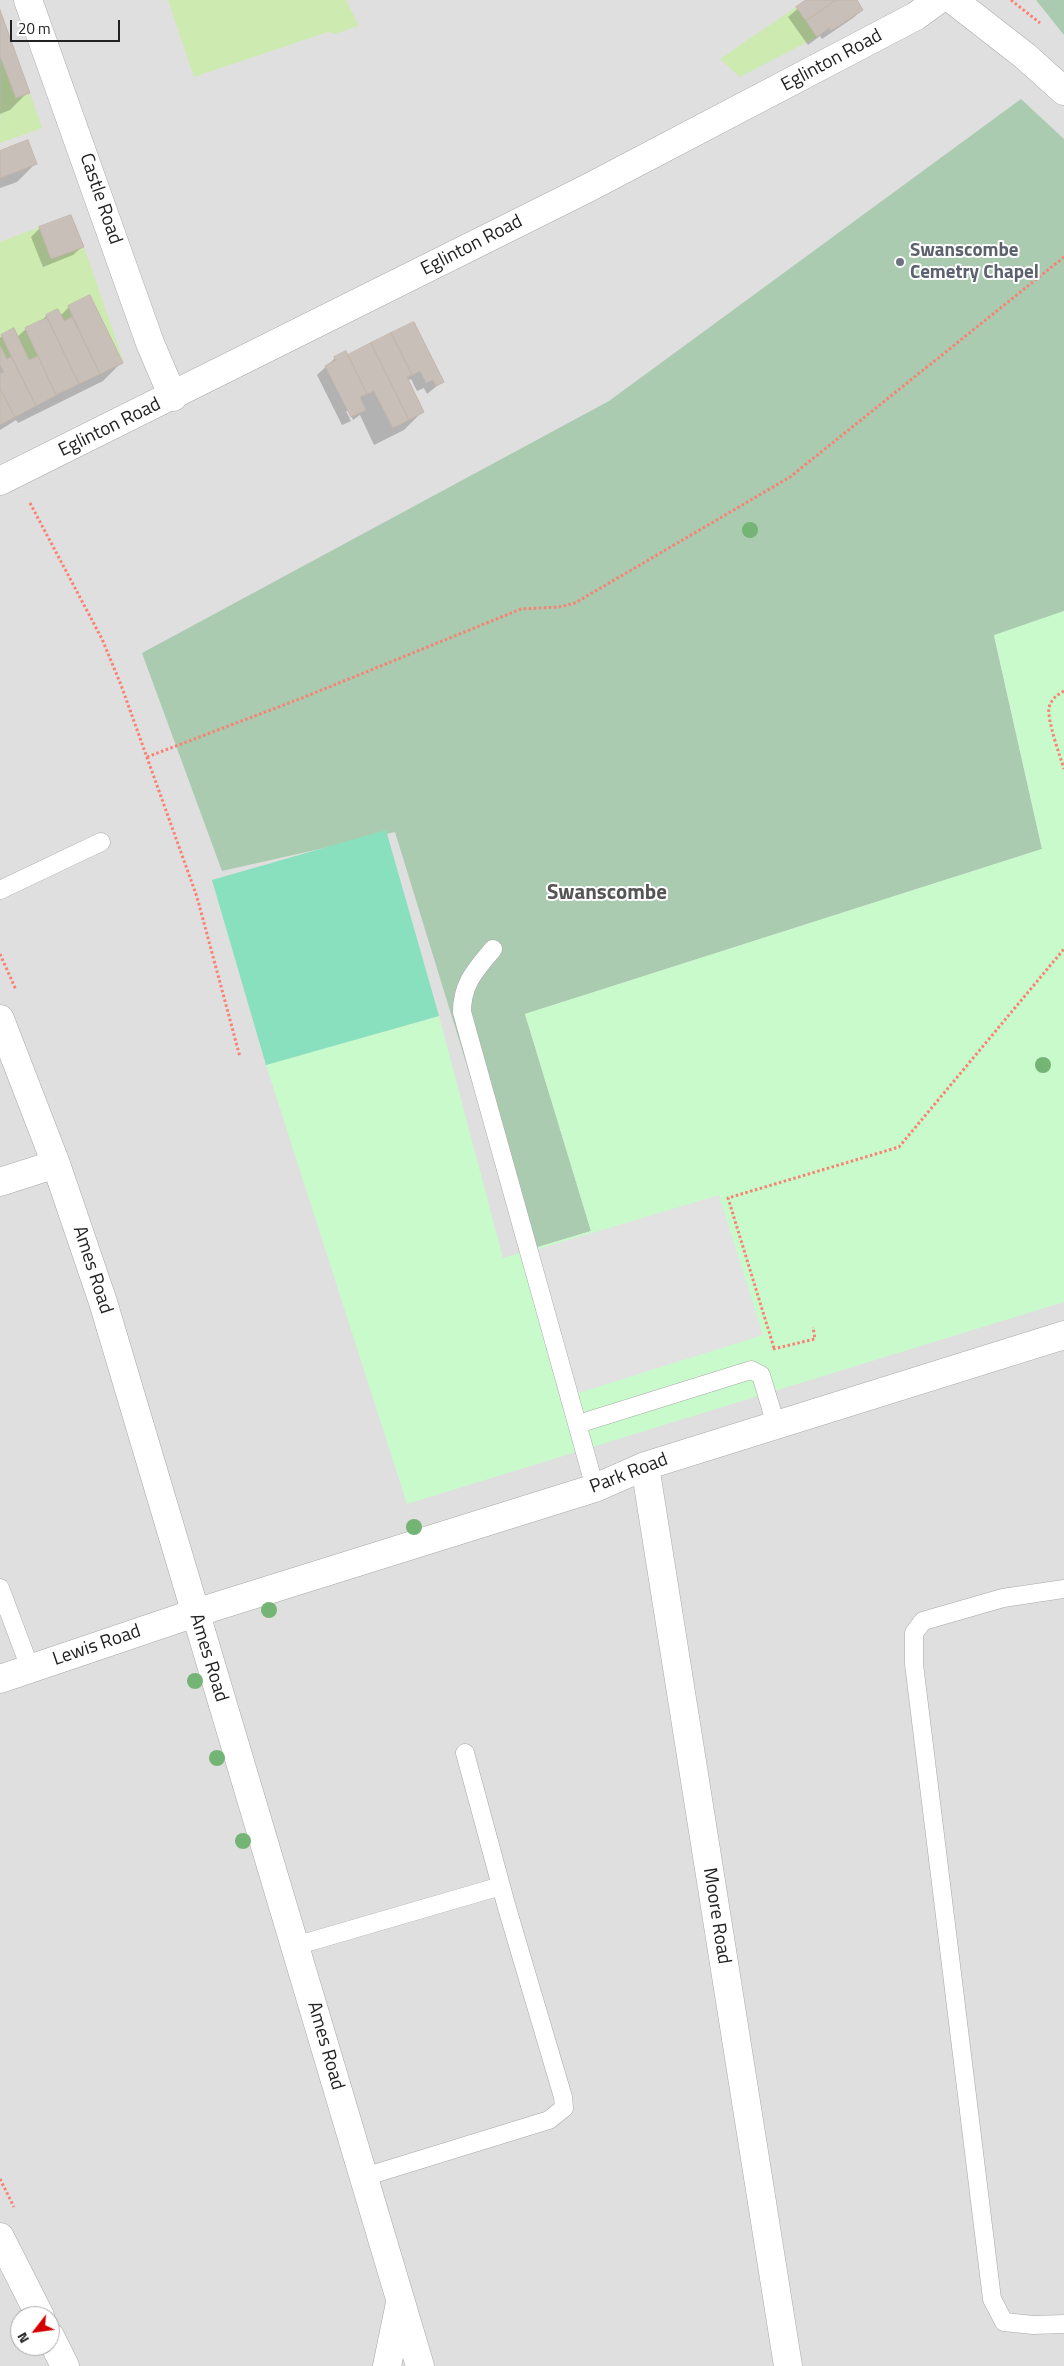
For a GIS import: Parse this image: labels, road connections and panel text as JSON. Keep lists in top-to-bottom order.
{
  "streets": {
    "street": [
      "Eglinton Road",
      "Castle Road",
      "Ames Road",
      "Park Road",
      "Lewis Road",
      "Moore Road"
    ]
  },
  "crossings": [
    ["Eglinton Road", "Castle Road"],
    ["Ames Road", "Park Road"],
    ["Ames Road", "Lewis Road"],
    ["Park Road", "Lewis Road"],
    ["Park Road", "Moore Road"]
  ],
  "districts": ["Swanscombe"],
  "places": ["Swanscombe Cemetry Chapel"],
  "scale_bar": "20 m",
  "north": "bottom left"
}
